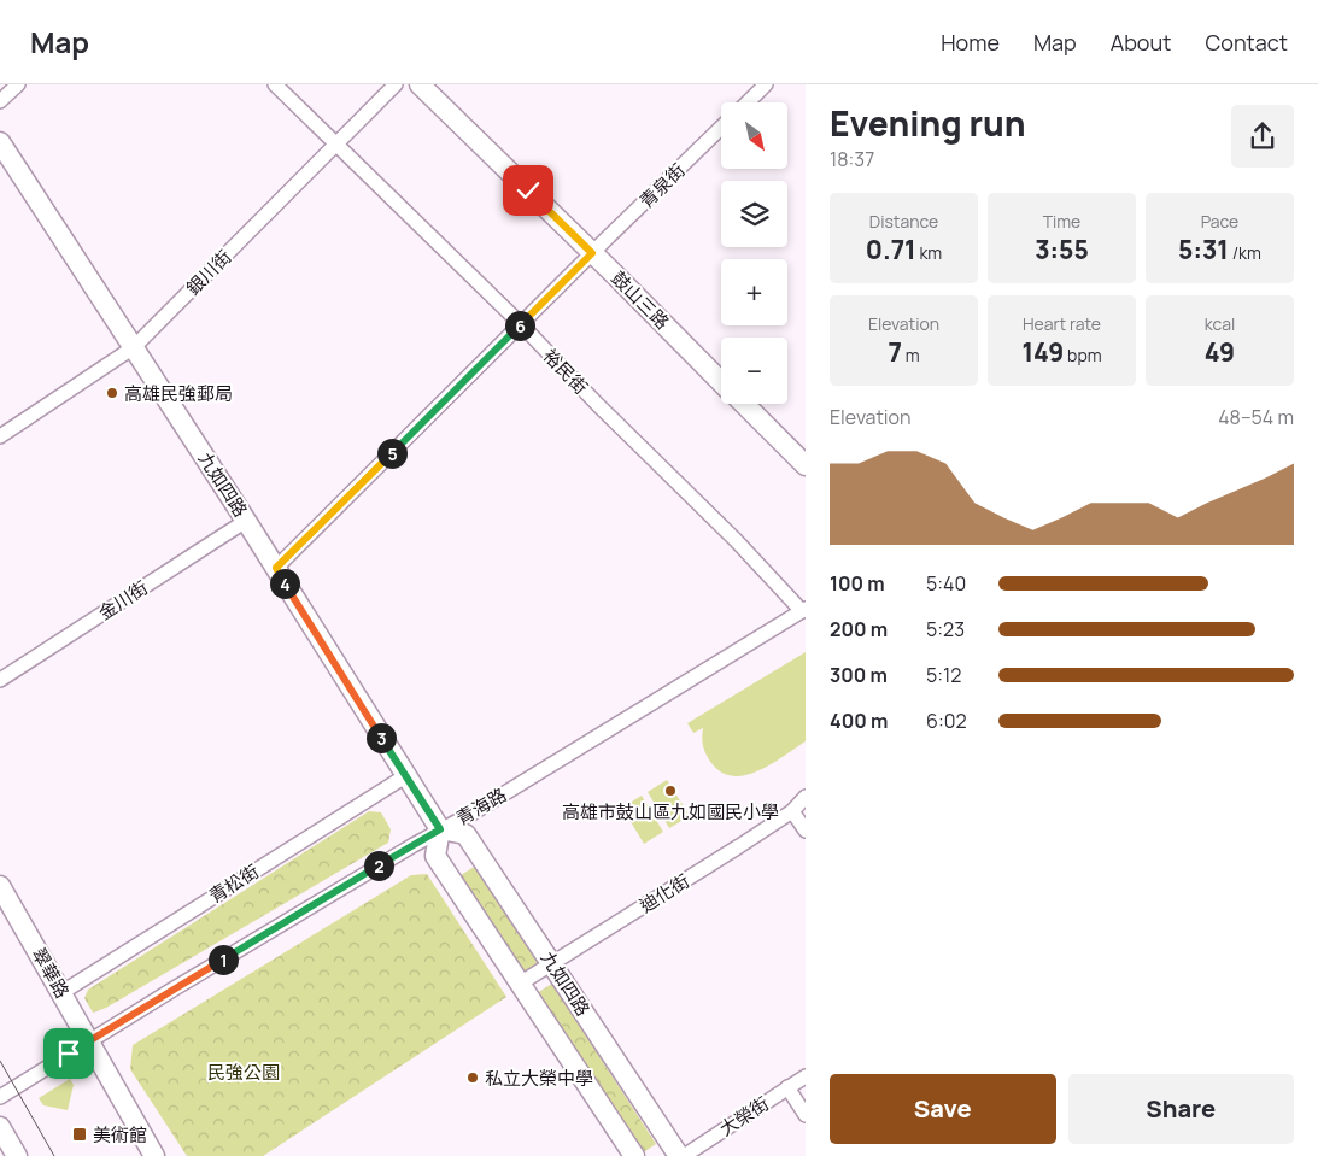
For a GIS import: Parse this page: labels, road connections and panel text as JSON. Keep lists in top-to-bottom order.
{
  "streets": {
    "street": [
      "青泉街",
      "銀川街",
      "鼓山三路",
      "裕民街",
      "九如四路",
      "金川街",
      "青海路",
      "青松街",
      "迪化街",
      "翠華路",
      "大榮街"
    ]
  },
  "crossings": [
    ["青泉街", "鼓山三路"],
    ["青泉街", "裕民街"],
    ["青泉街", "九如四路"],
    ["銀川街", "裕民街"],
    ["銀川街", "九如四路"],
    ["裕民街", "青海路"],
    ["九如四路", "金川街"],
    ["九如四路", "青海路"],
    ["九如四路", "青松街"],
    ["九如四路", "迪化街"],
    ["青海路", "翠華路"],
    ["青松街", "翠華路"]
  ],
  "parks": ["民強公園"],
  "places": {
    "other": ["高雄民強郵局", "高雄市鼓山區九如國民小學", "私立大榮中學"],
    "transit": ["美術館"]
  },
  "north": "bottom right",
  "page": {
    "header": "Map",
    "nav": [
      "Home",
      "Map",
      "About",
      "Contact"
    ],
    "heading": ["Evening run", "18:37"],
    "map_buttons": ["+", "−"],
    "stats": [
      ["Distance", "0.71 km"],
      ["Time", "3:55"],
      ["Pace", "5:31 /km"],
      ["Elevation", "7 m"],
      ["Heart rate", "149 bpm"],
      ["kcal", "49"]
    ],
    "pins": [
      "6",
      "5",
      "4",
      "3",
      "2",
      "1"
    ],
    "chart": ["Elevation", "48–54 m"],
    "list": [
      {
        "name": "100 m",
        "note": "5:40"
      },
      {
        "name": "200 m",
        "note": "5:23"
      },
      {
        "name": "300 m",
        "note": "5:12"
      },
      {
        "name": "400 m",
        "note": "6:02"
      }
    ],
    "buttons": ["Save", "Share"]
  }
}
